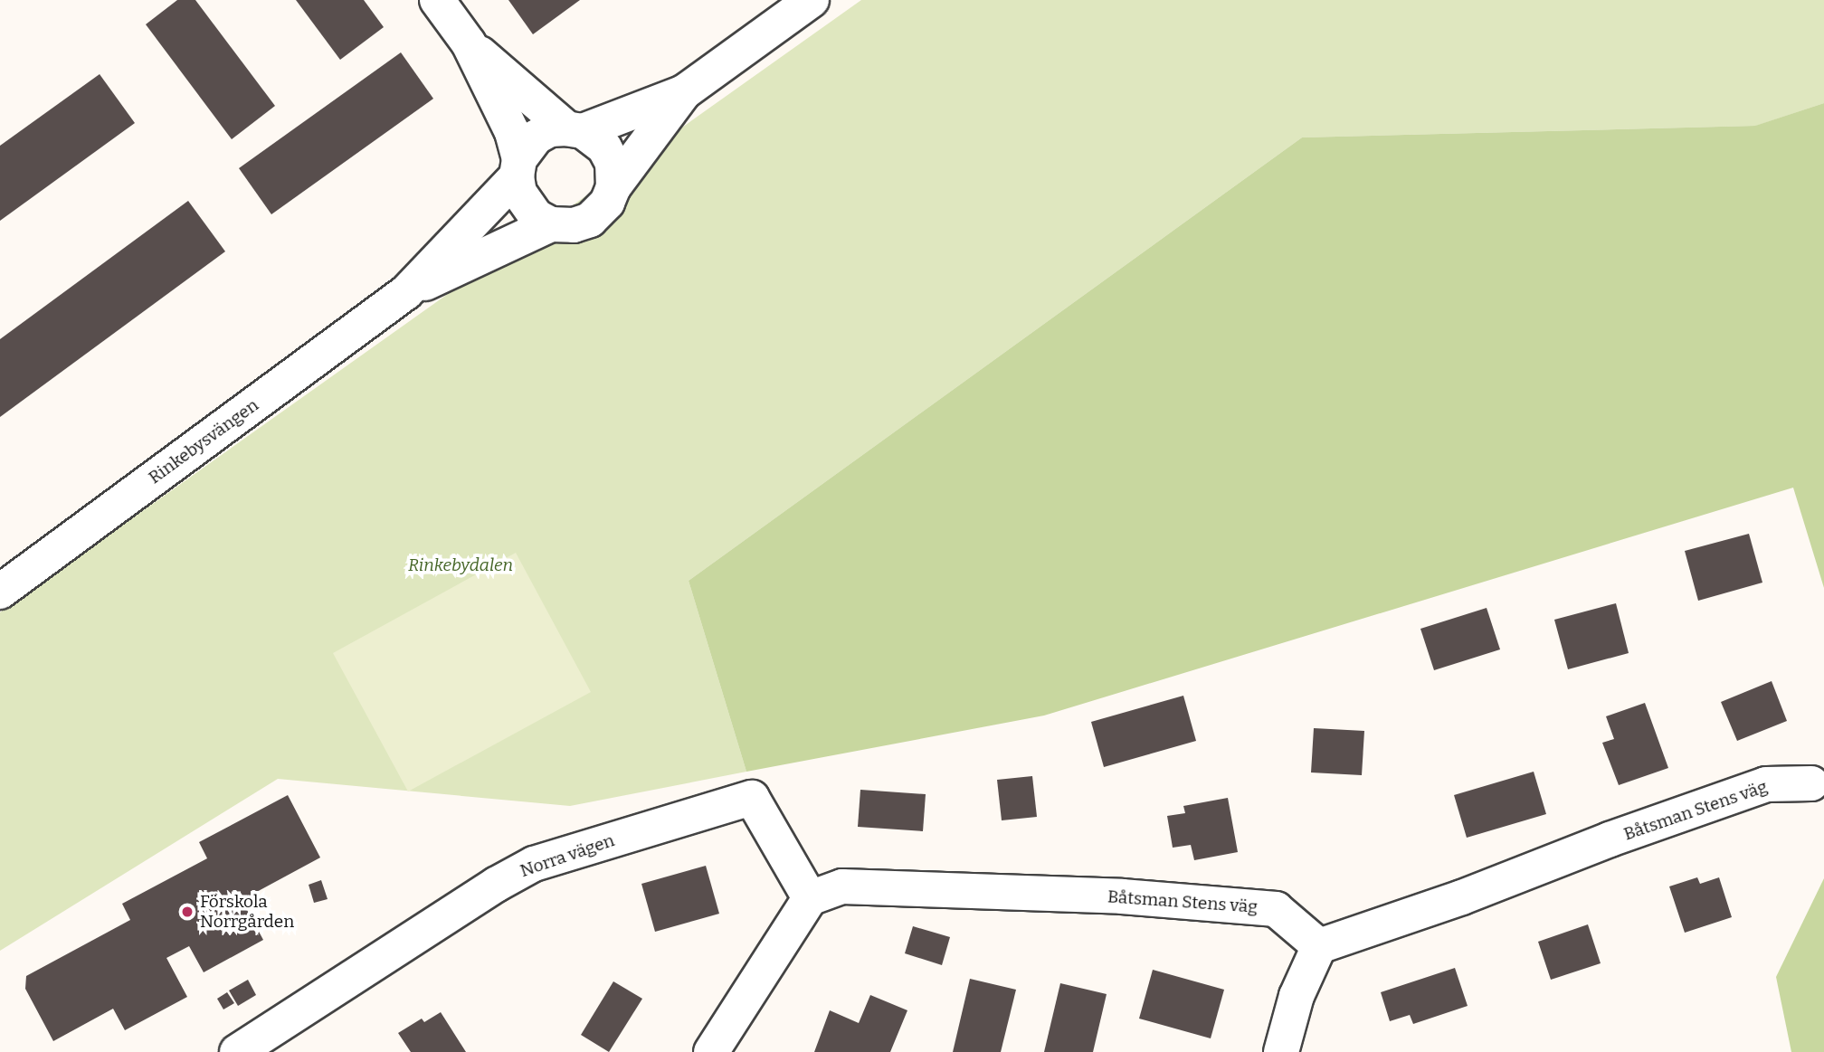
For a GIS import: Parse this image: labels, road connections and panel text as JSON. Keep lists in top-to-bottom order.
{
  "streets": {
    "street": ["Rinkebysvängen", "Båtsman Stens väg", "Norra vägen"]
  },
  "crossings": [
    ["Båtsman Stens väg", "Norra vägen"]
  ],
  "parks": ["Rinkebydalen"],
  "places": ["Förskola Norrgården"]
}
